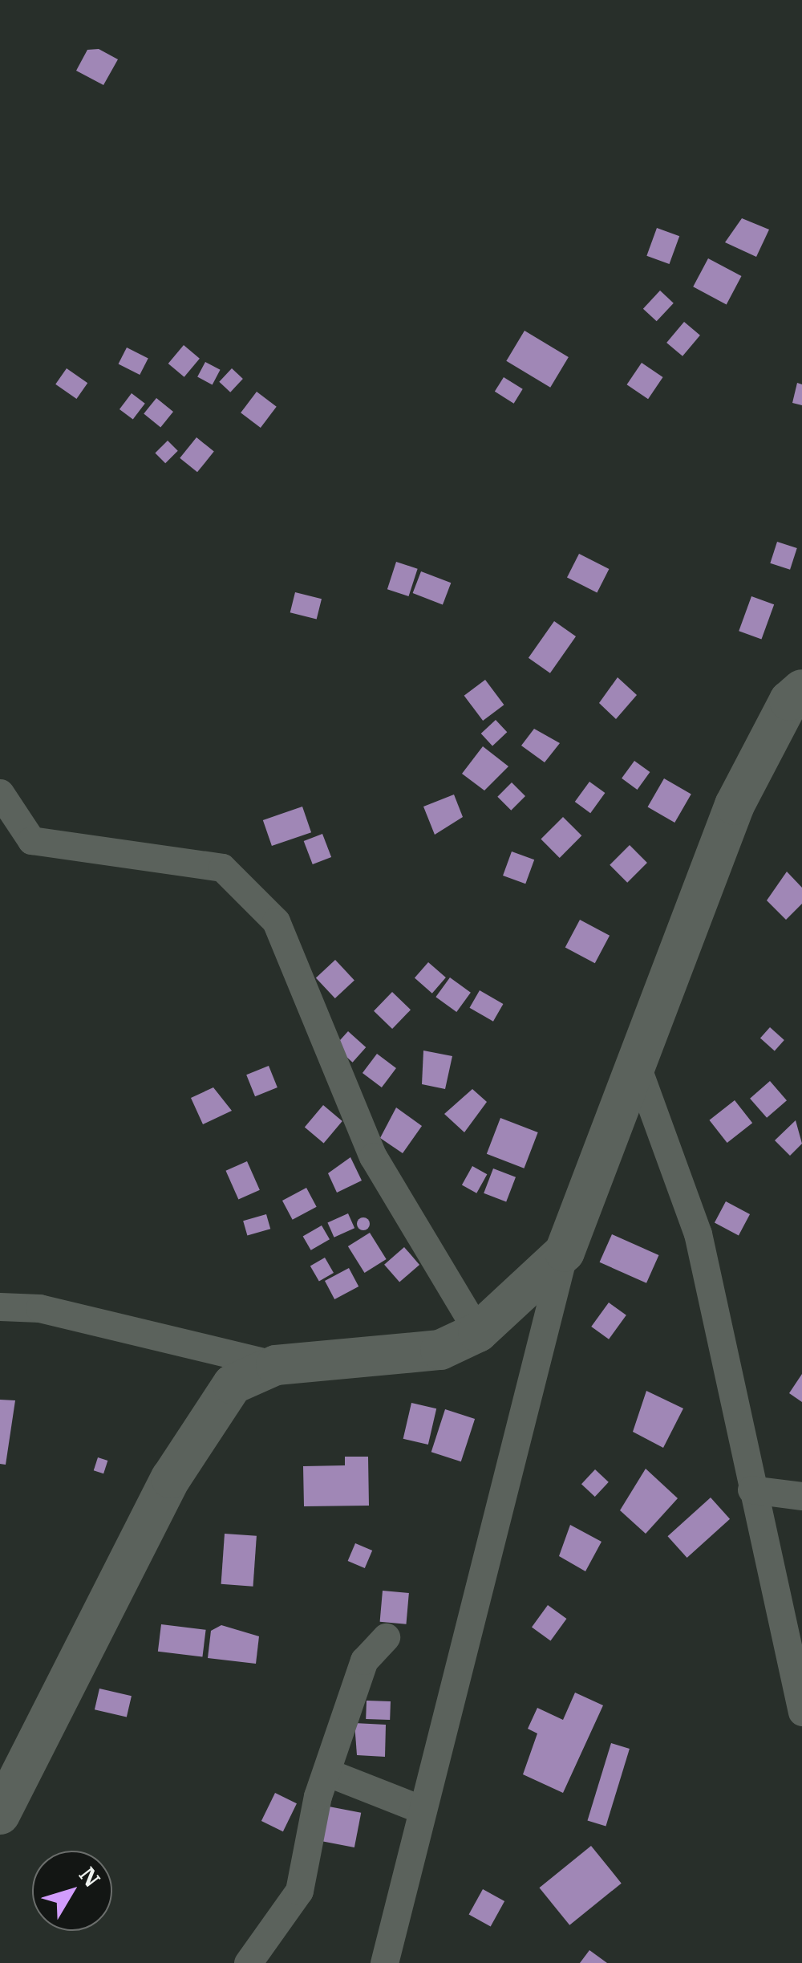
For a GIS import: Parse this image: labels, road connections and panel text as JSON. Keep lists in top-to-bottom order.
{
  "north": "top right"
}
